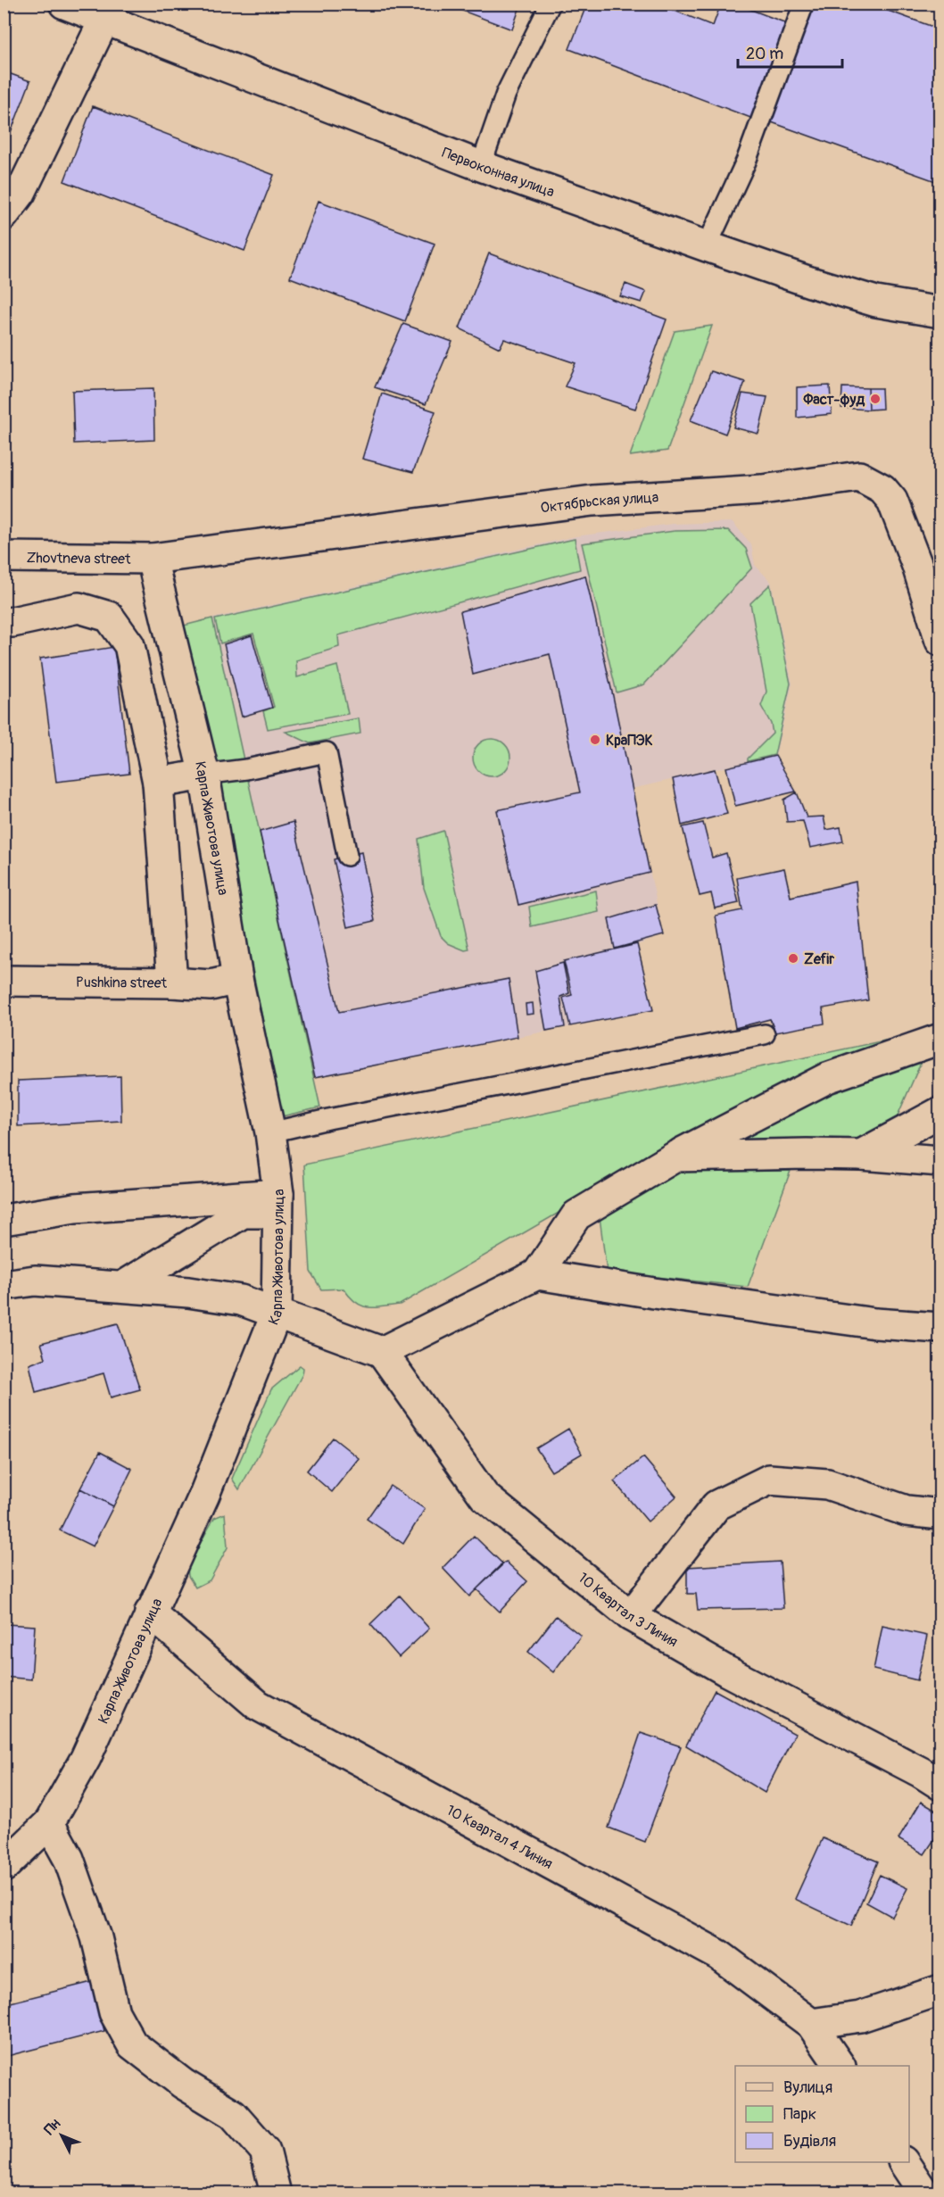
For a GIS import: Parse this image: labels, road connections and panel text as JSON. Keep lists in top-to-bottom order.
{
  "streets": {
    "main road": [
      "Первоконная улица",
      "Октябрьская улица",
      "Zhovtneva street",
      "Карпа Животова улица",
      "Pushkina street",
      "10 Квартал 3 Линия",
      "10 Квартал 4 Линия"
    ]
  },
  "crossings": [
    ["Октябрьская улица", "Zhovtneva street"],
    ["Октябрьская улица", "Карпа Животова улица"],
    ["Zhovtneva street", "Карпа Животова улица"],
    ["Карпа Животова улица", "Pushkina street"],
    ["Карпа Животова улица", "10 Квартал 4 Линия"]
  ],
  "places": ["Фаст-фуд", "КраПЭК", "Zefir"],
  "legend": ["Вулиця", "Парк", "Будівля"],
  "scale_bar": "20 m",
  "north": "top left"
}
